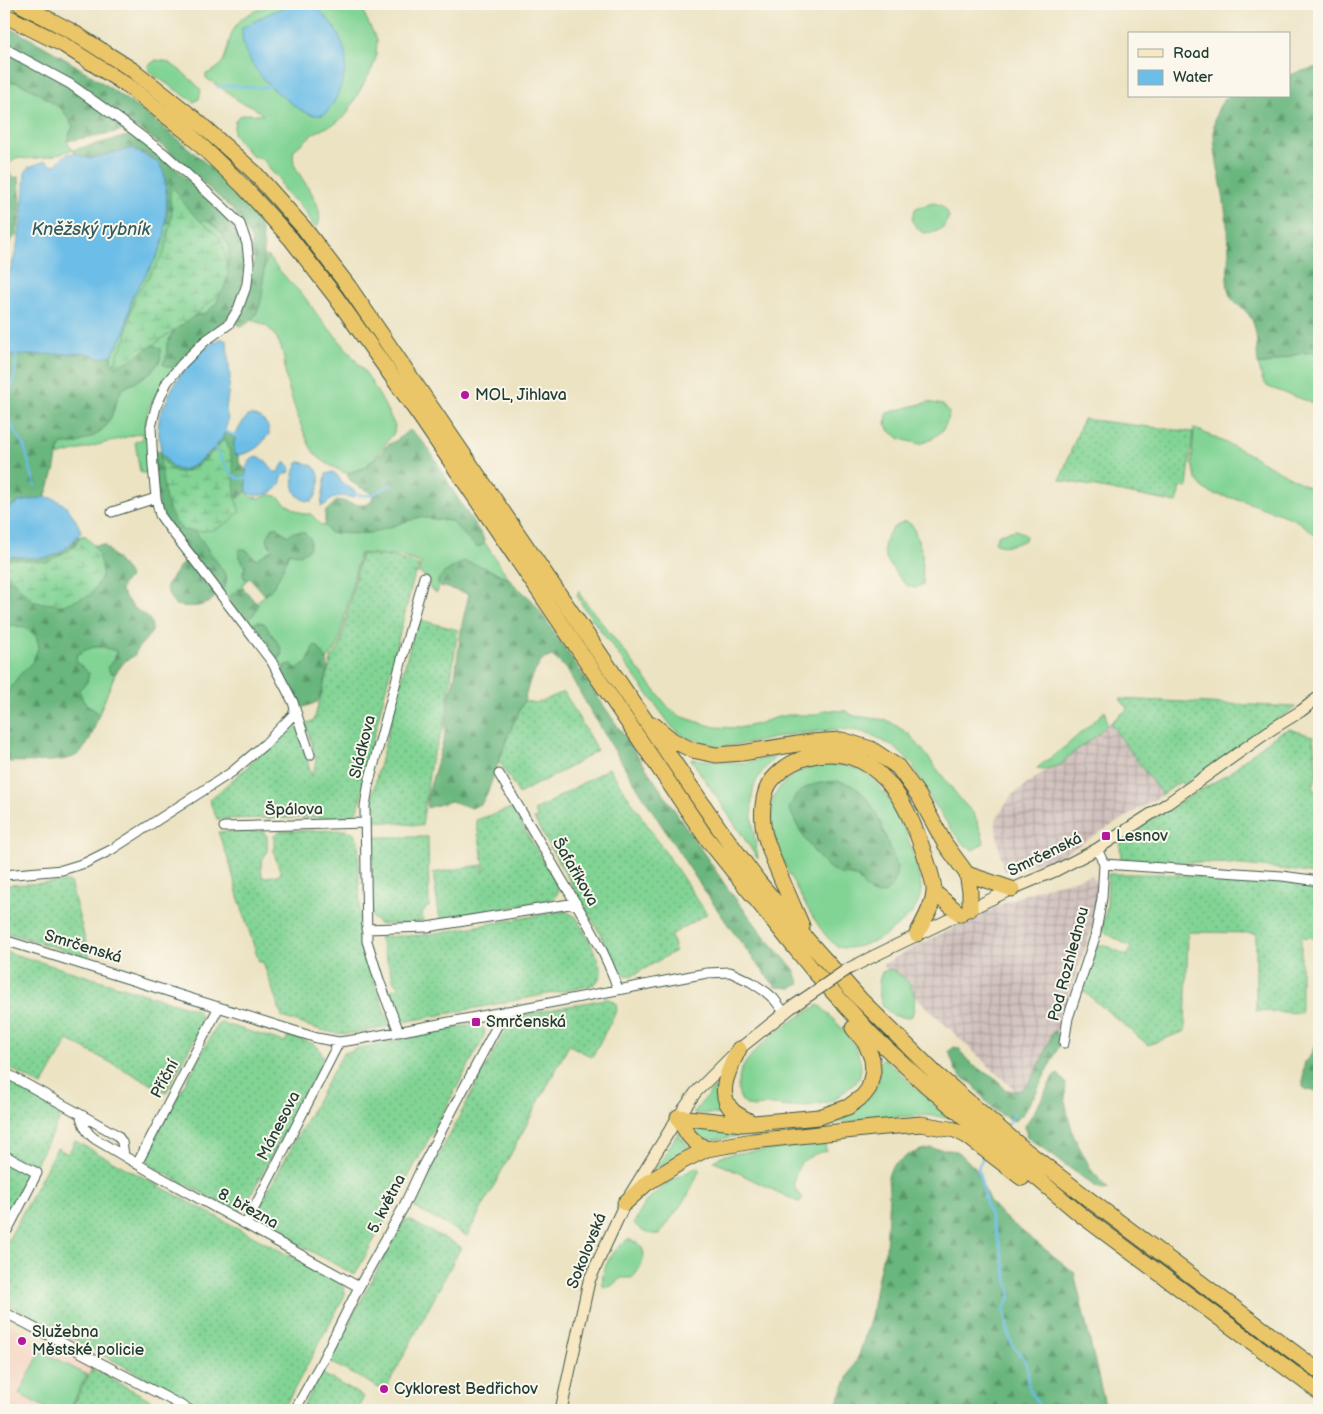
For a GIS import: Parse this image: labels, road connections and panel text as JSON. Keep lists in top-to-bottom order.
{
  "streets": {
    "street": [
      "Sládkova",
      "Špálova",
      "Smrčenská",
      "Šafaříkova",
      "Pod Rozhlednou",
      "Příční",
      "Mánesova",
      "5. května",
      "8. března",
      "Sokolovská"
    ]
  },
  "crossings": [
    ["Sládkova", "Špálova"],
    ["Sládkova", "Smrčenská"],
    ["Smrčenská", "Šafaříkova"],
    ["Smrčenská", "Pod Rozhlednou"],
    ["Smrčenská", "Příční"],
    ["Smrčenská", "Mánesova"],
    ["Smrčenská", "5. května"],
    ["Smrčenská", "Sokolovská"],
    ["Příční", "8. března"],
    ["Mánesova", "8. března"],
    ["5. května", "8. března"]
  ],
  "water": ["Kněžský rybník"],
  "places": {
    "other": ["MOL, Jihlava", "Služebna Městské policie", "Cyklorest Bedřichov"],
    "transit": ["Lesnov", "Smrčenská"]
  },
  "legend": ["Road", "Water"]
}
